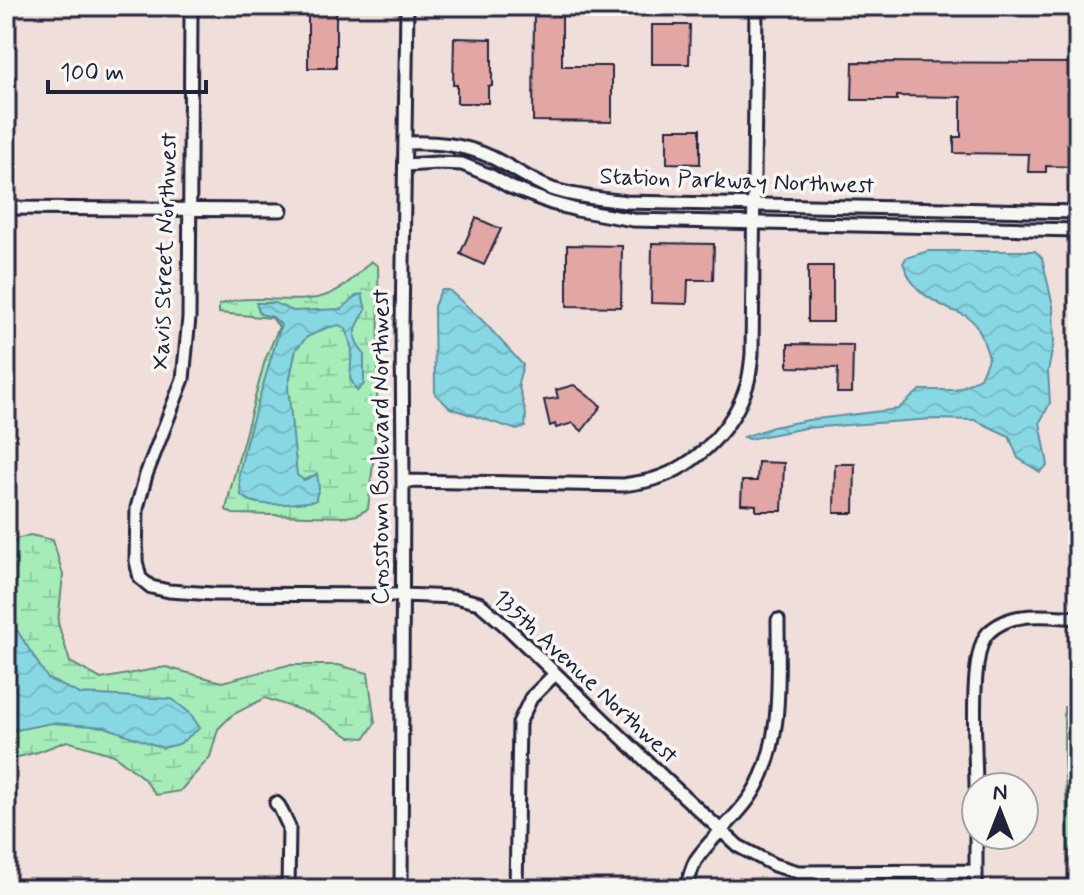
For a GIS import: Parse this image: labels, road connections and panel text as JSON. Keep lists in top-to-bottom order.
{
  "streets": {
    "street": [
      "Station Parkway Northwest",
      "Xavis Street Northwest",
      "Crosstown Boulevard Northwest",
      "135th Avenue Northwest"
    ]
  },
  "crossings": [
    ["Station Parkway Northwest", "Crosstown Boulevard Northwest"],
    ["Xavis Street Northwest", "135th Avenue Northwest"],
    ["Crosstown Boulevard Northwest", "135th Avenue Northwest"]
  ],
  "scale_bar": "100 m",
  "north": "top"
}
